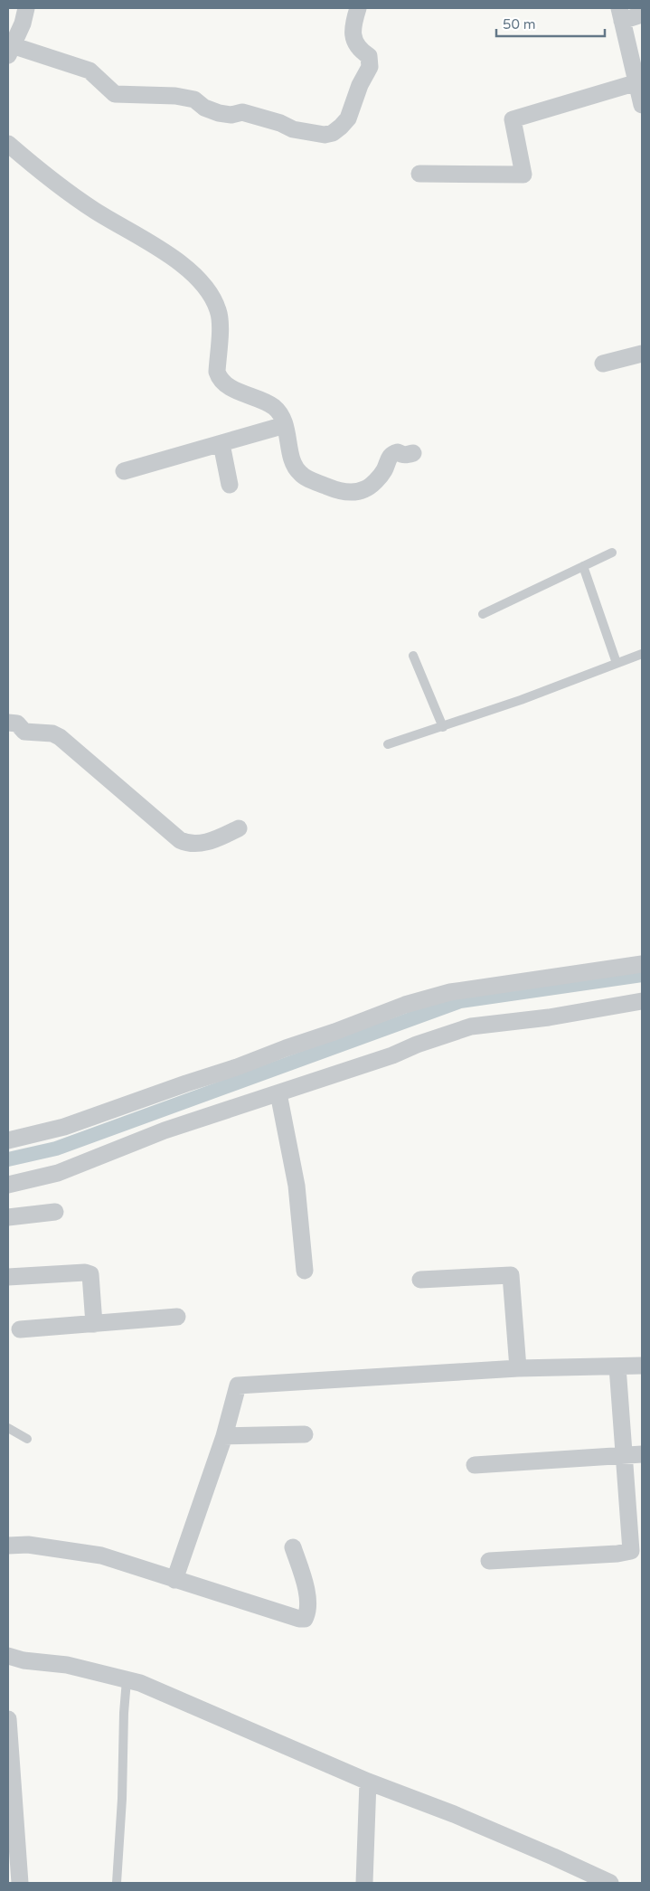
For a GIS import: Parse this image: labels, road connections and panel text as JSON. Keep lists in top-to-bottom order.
{
  "scale_bar": "50 m"
}
